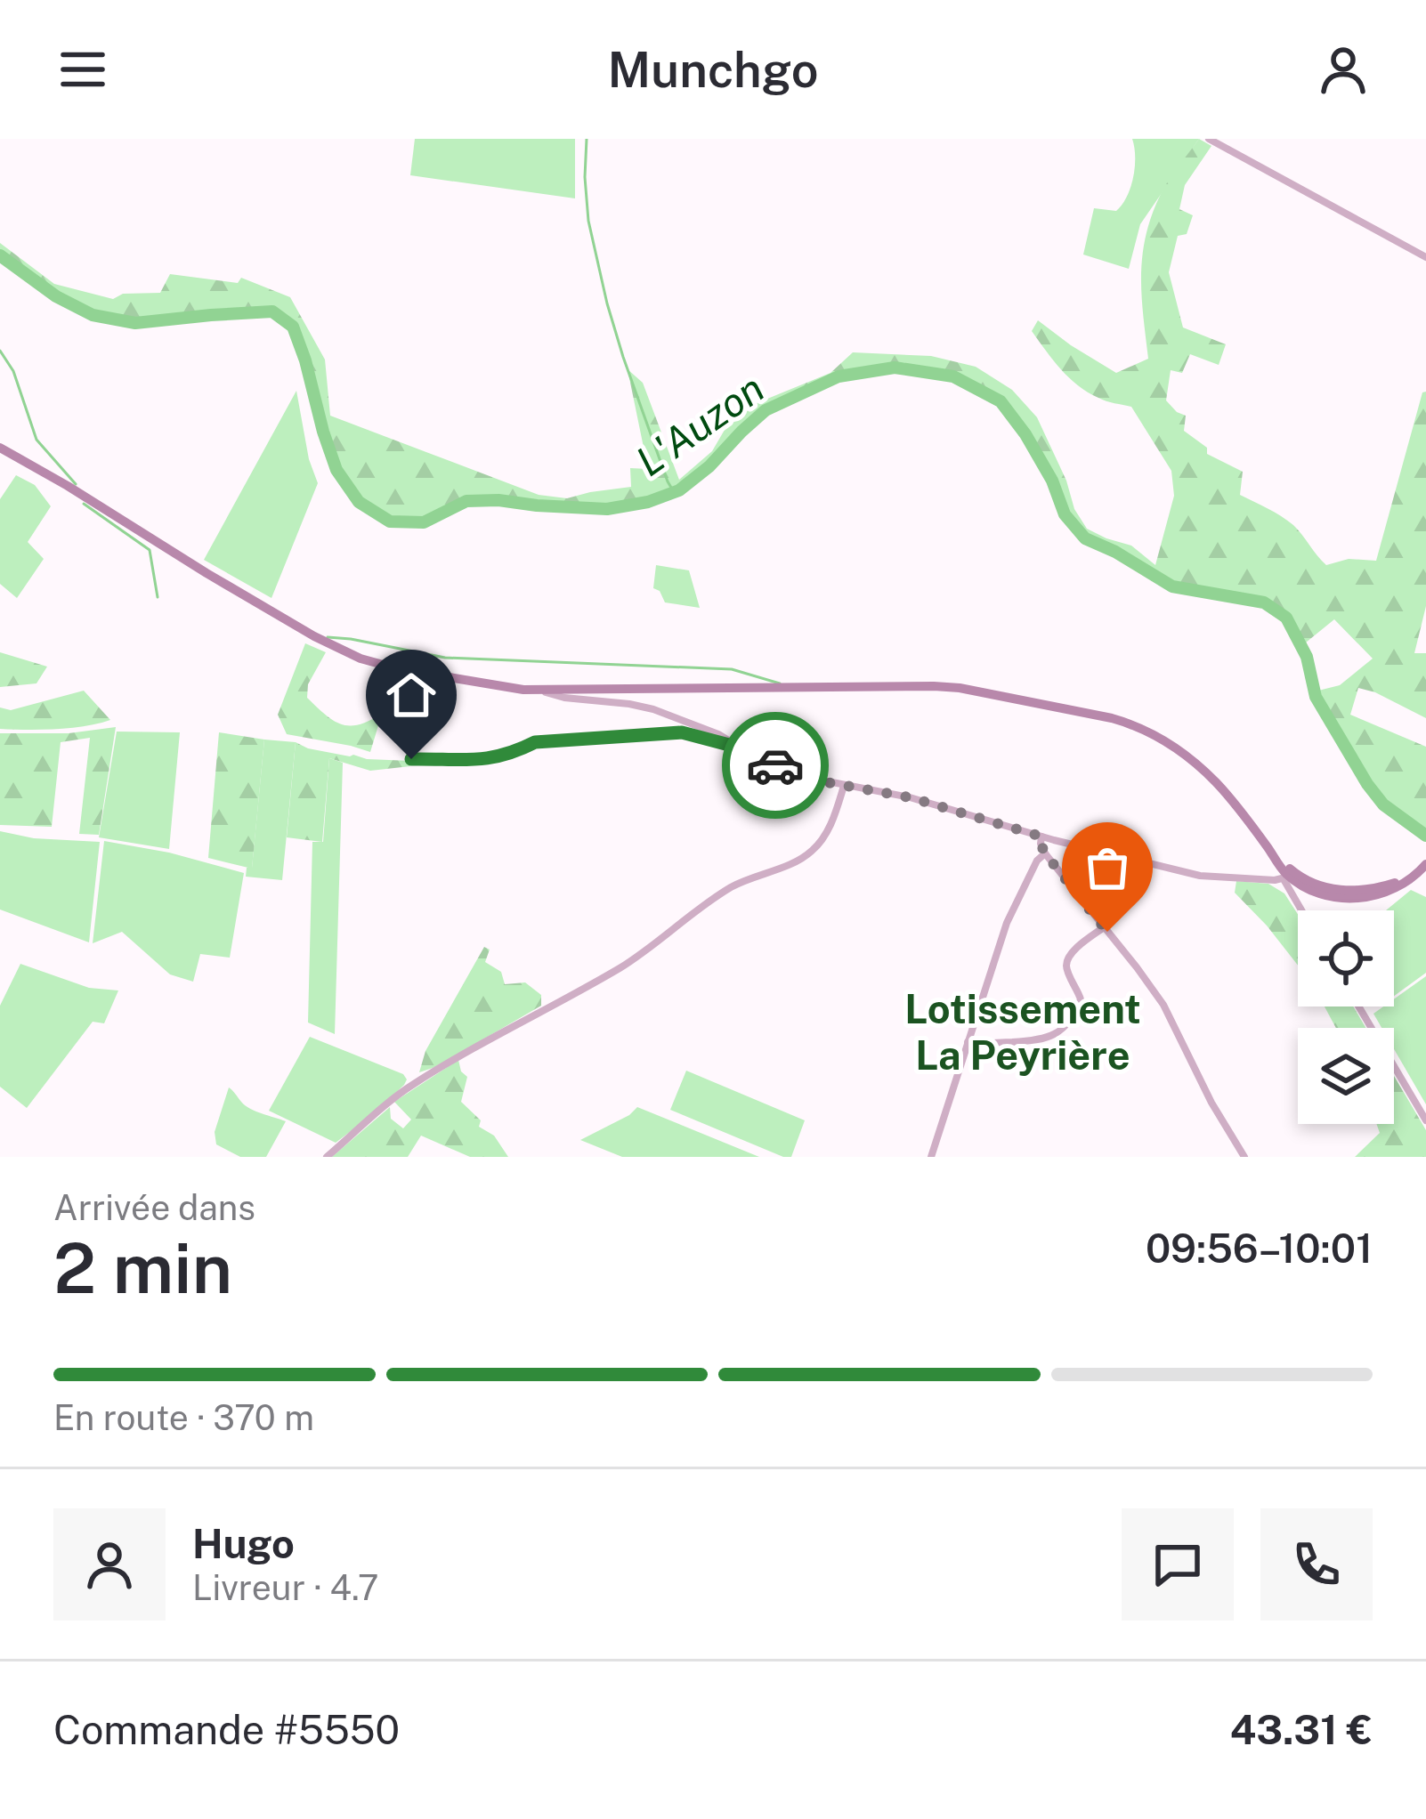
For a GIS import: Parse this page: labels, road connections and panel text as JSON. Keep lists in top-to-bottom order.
{
  "districts": ["Lotissement La Peyrière"],
  "water": ["L'Auzon"],
  "page": {
    "header": "Munchgo",
    "heading": ["2 min", "Arrivée dans", "09:56–10:01"],
    "panel": [
      "Hugo",
      "Livreur · 4.7",
      "Commande #5550",
      "43.31 €"
    ],
    "bar": "En route · 370 m"
  }
}
